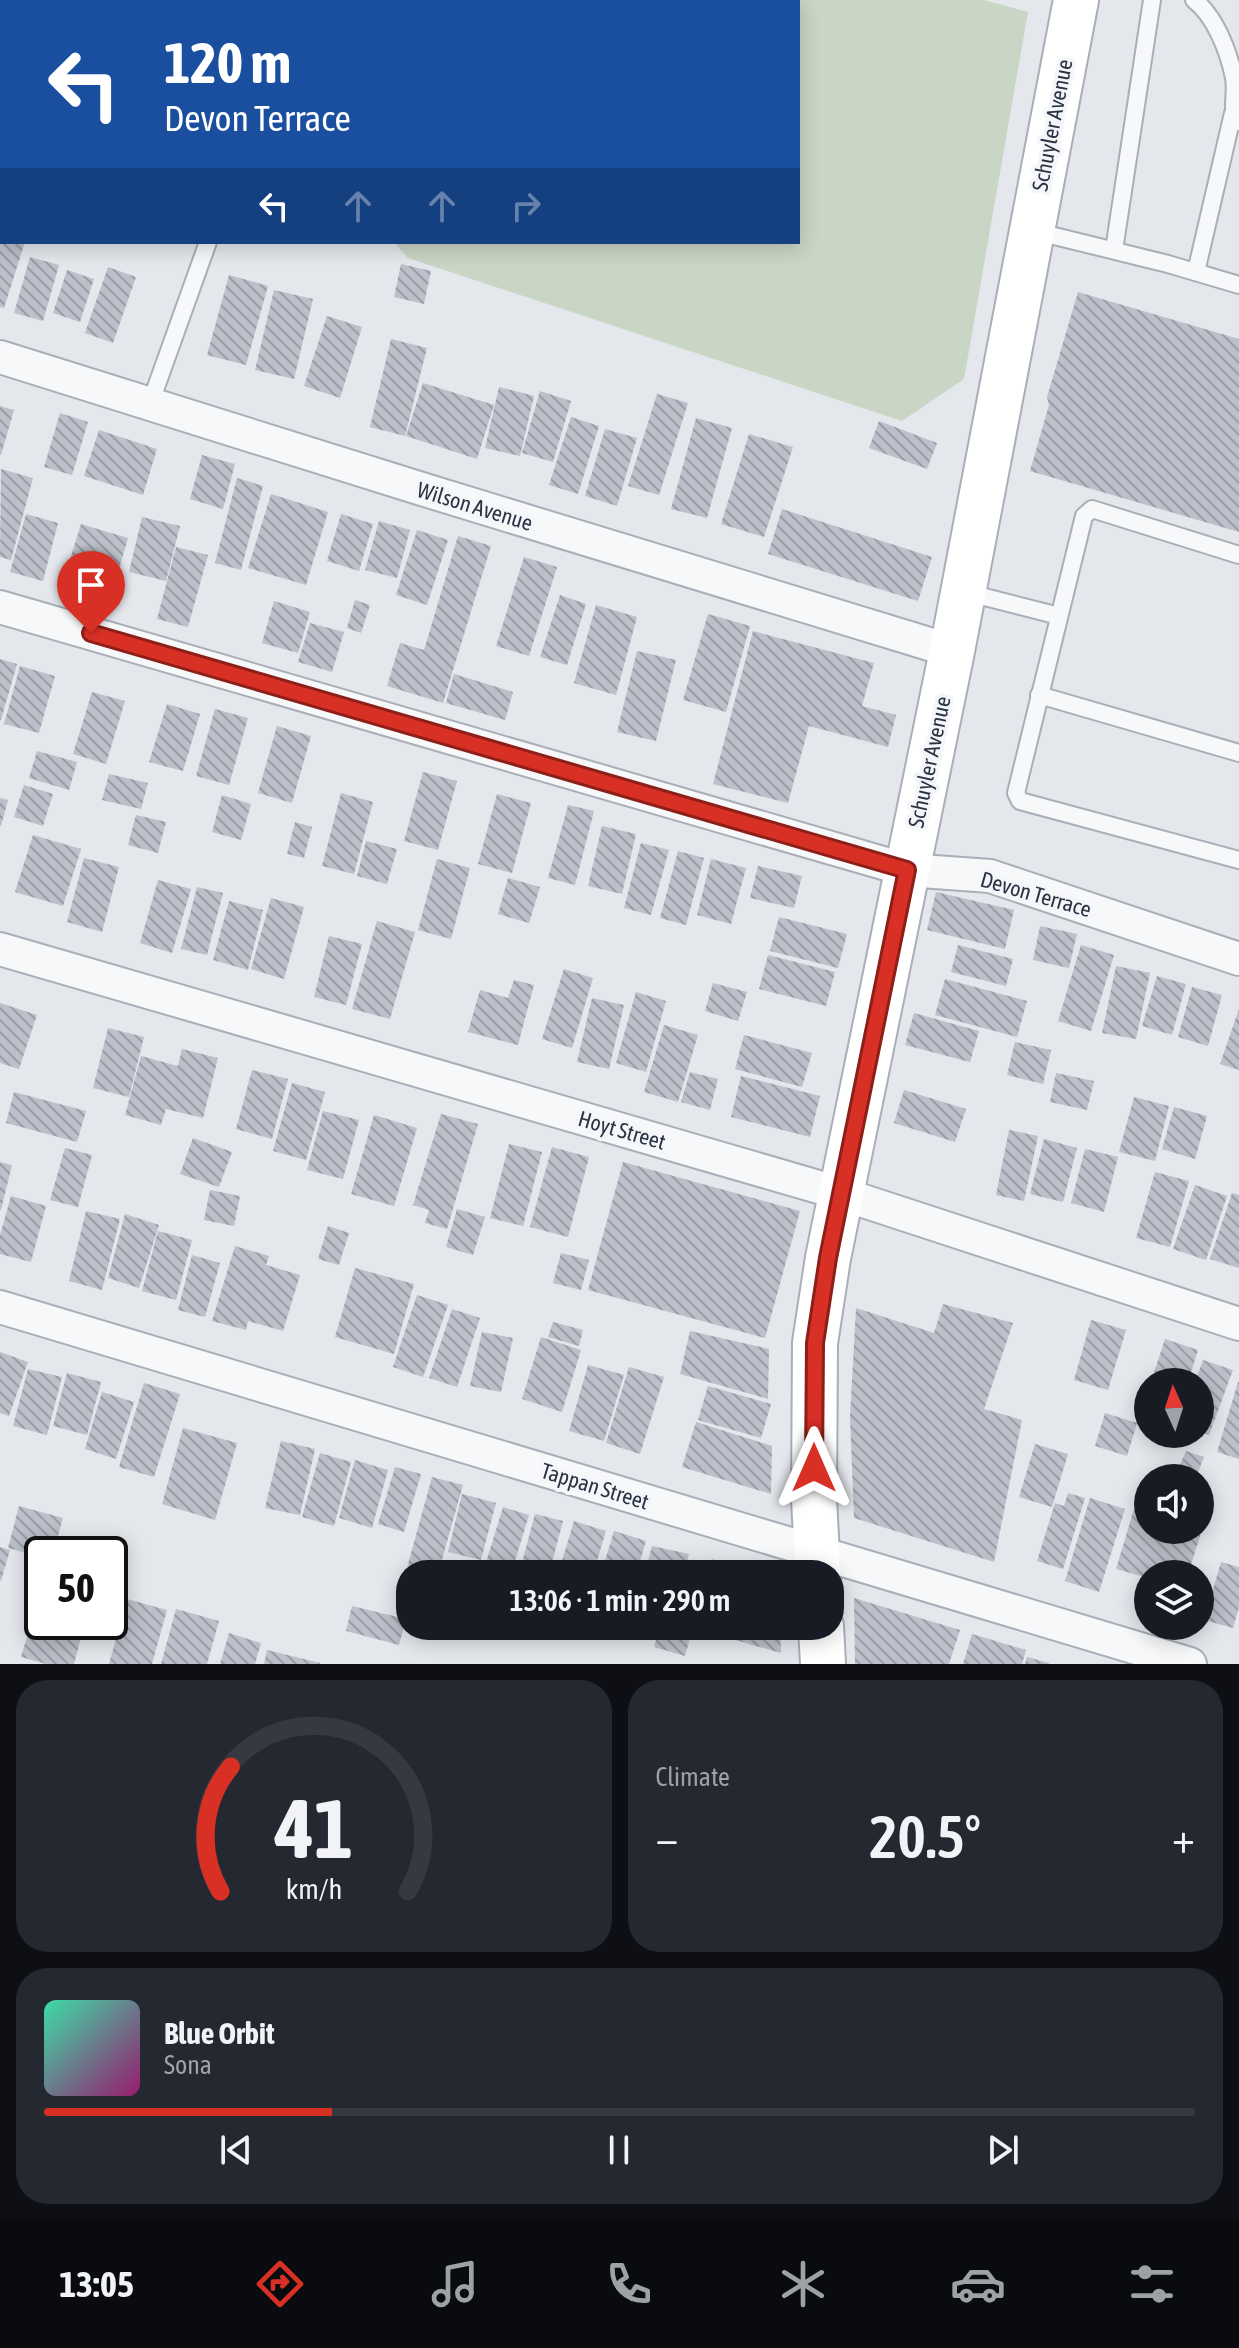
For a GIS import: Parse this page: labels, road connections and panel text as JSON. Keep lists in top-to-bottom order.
{
  "streets": {
    "main road": ["Schuyler Avenue"],
    "street": [
      "Wilson Avenue",
      "Devon Terrace",
      "Hoyt Street",
      "Tappan Street"
    ]
  },
  "crossings": [
    ["Schuyler Avenue", "Wilson Avenue"],
    ["Schuyler Avenue", "Devon Terrace"],
    ["Schuyler Avenue", "Hoyt Street"]
  ],
  "north": "top",
  "page": {
    "turn": ["120 m", "Devon Terrace"],
    "limit": "50",
    "trip": "13:06 · 1 min · 290 m",
    "tile": "Climate",
    "heat": ["−", "20.5°", "+"],
    "song": ["Blue Orbit", "Sona"],
    "tabs": "13:05",
    "gauge": ["41", "km/h"]
  }
}
